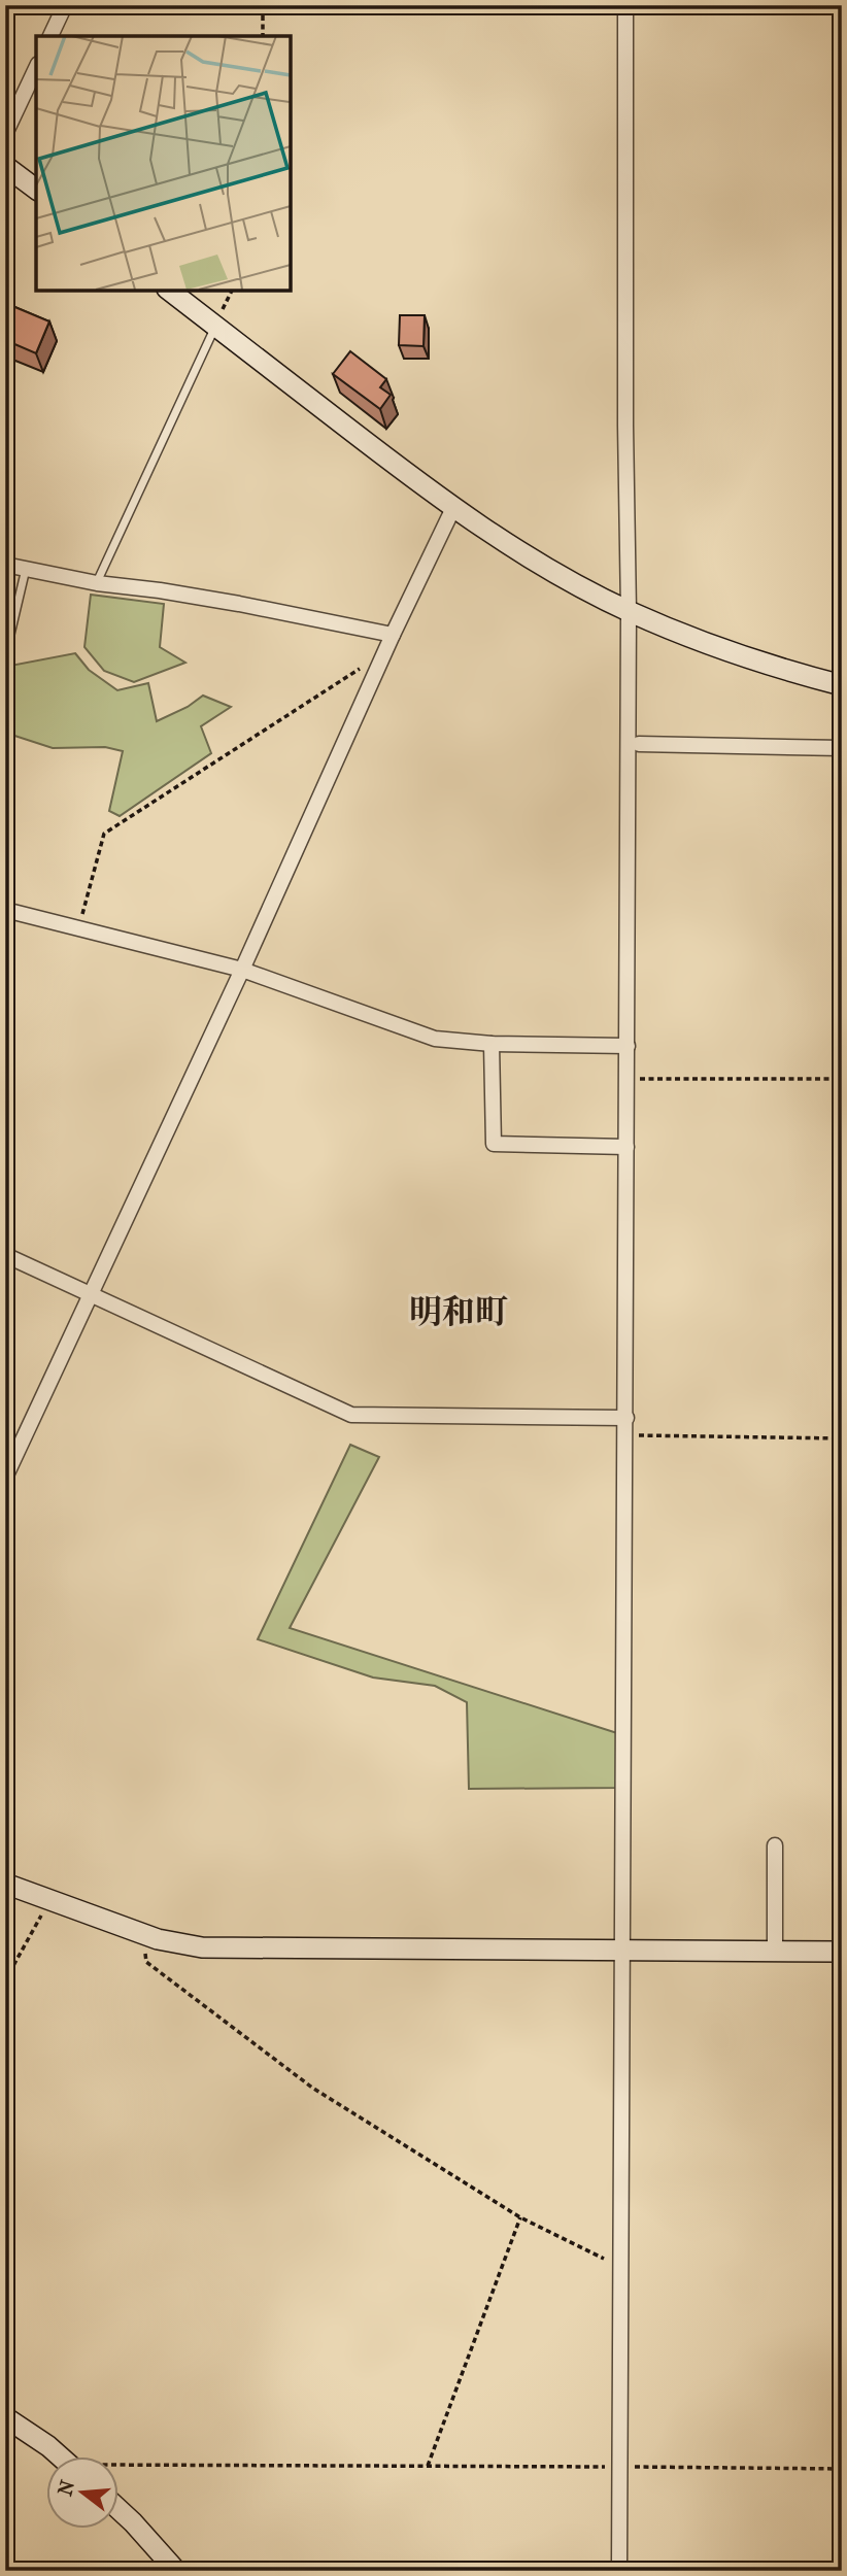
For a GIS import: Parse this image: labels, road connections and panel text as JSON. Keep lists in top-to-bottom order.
{
  "districts": ["明和町"],
  "north": "left"
}
